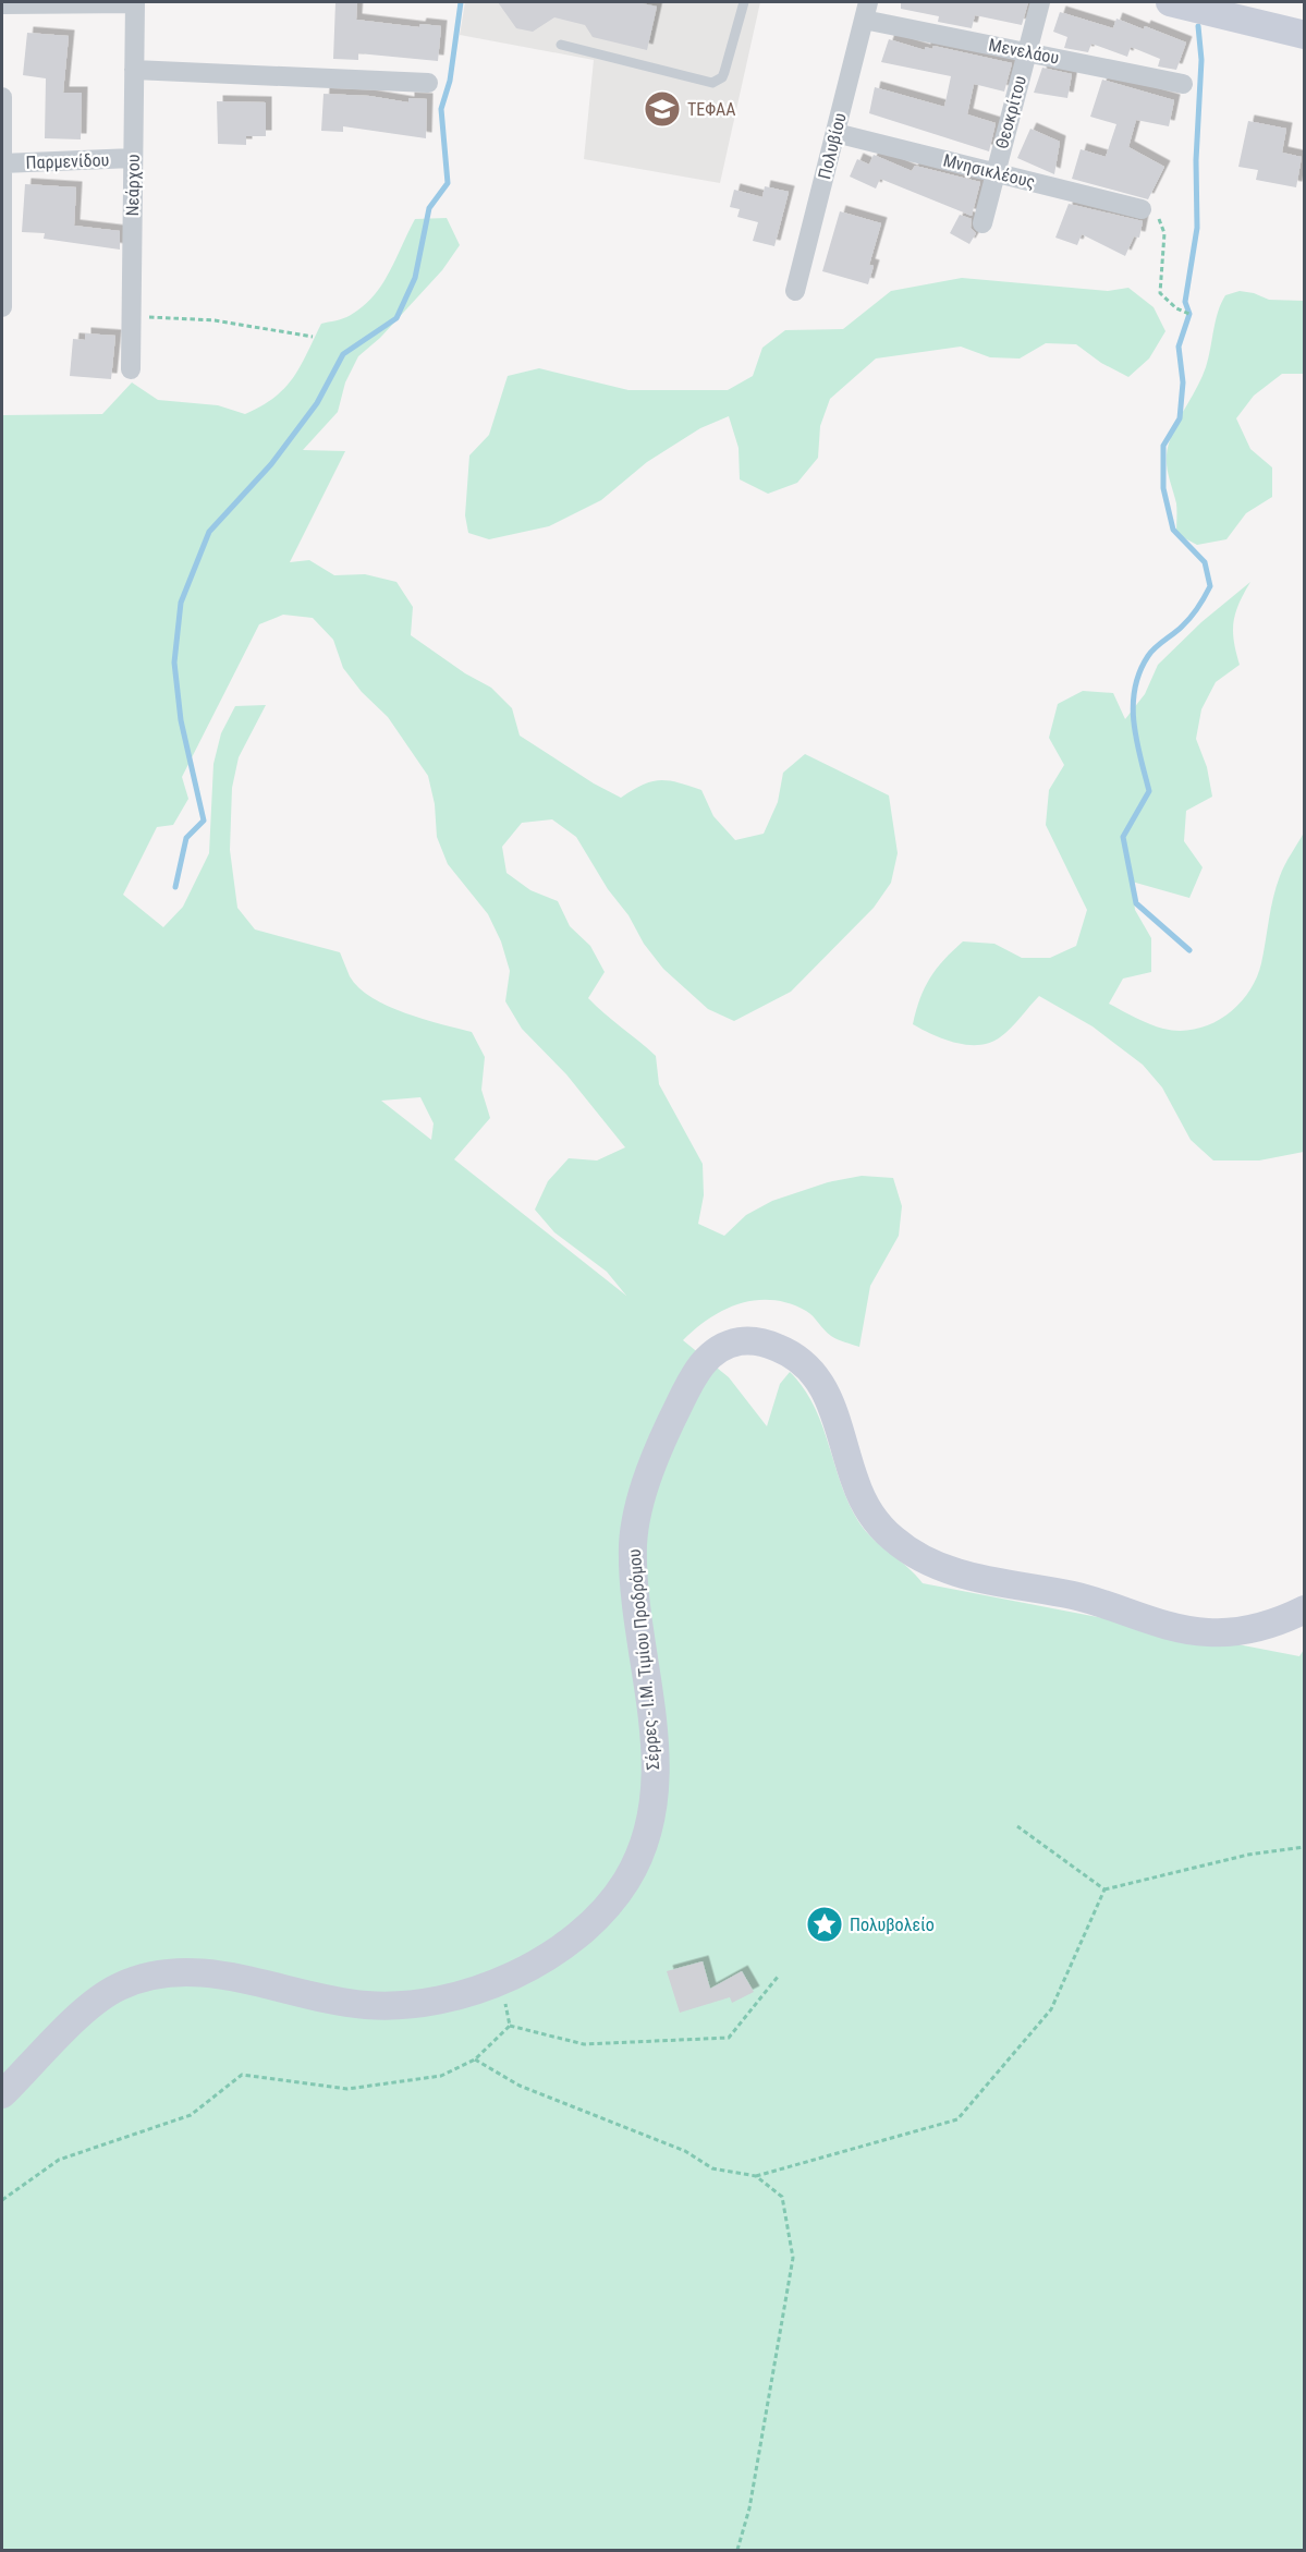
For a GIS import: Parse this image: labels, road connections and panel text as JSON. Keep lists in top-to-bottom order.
{
  "streets": {
    "street": [
      "Μενελάου",
      "Θεοκρίτου",
      "Πολυβίου",
      "Παρμενίδου",
      "Μνησικλέους",
      "Νεάρχου",
      "Σέρρες - Ι.Μ. Τιμίου Προδρόμου"
    ]
  },
  "crossings": [
    ["Μενελάου", "Θεοκρίτου"],
    ["Μενελάου", "Πολυβίου"],
    ["Θεοκρίτου", "Μνησικλέους"],
    ["Πολυβίου", "Μνησικλέους"],
    ["Παρμενίδου", "Νεάρχου"]
  ],
  "places": {
    "school or university": ["ΤΕΦΑΑ"],
    "place": ["Πολυβολείο"]
  }
}
